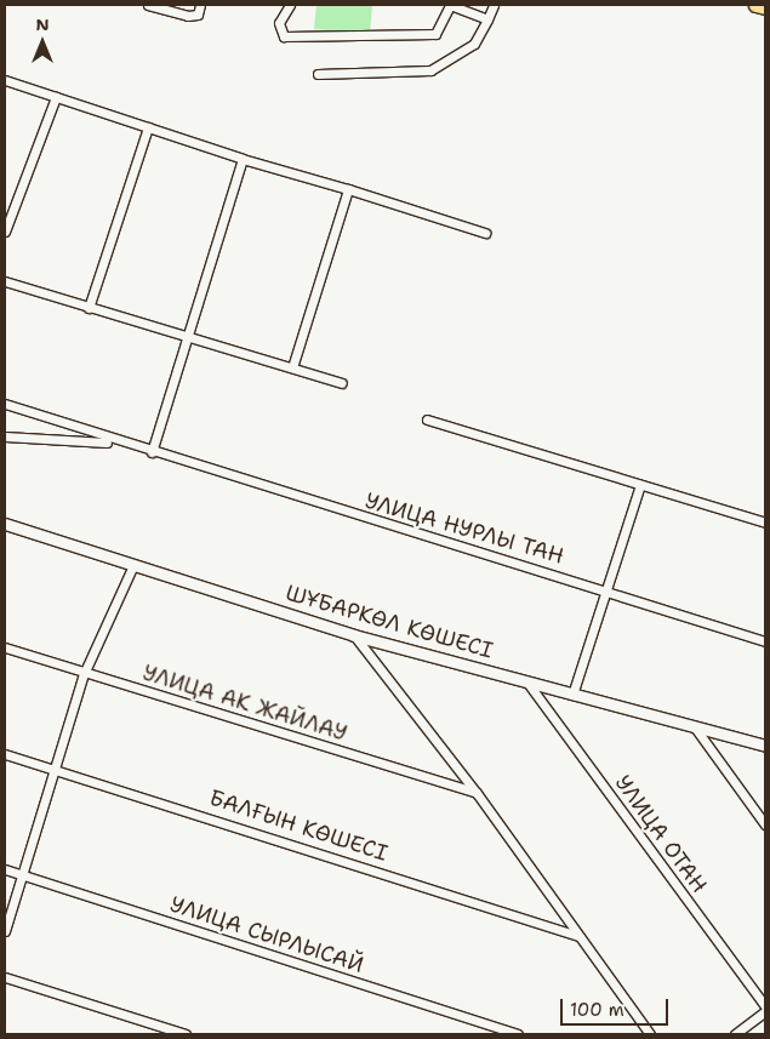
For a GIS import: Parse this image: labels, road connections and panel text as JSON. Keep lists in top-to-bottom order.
{
  "streets": {
    "street": [
      "УЛИЦА НУРЛЫ ТАН",
      "ШҰБАРКӨЛ КӨШЕСІ",
      "УЛИЦА АК ЖАЙЛАУ",
      "БАЛҒЫН КӨШЕСІ",
      "УЛИЦА ОТАН",
      "УЛИЦА СЫРЛЫСАЙ"
    ]
  },
  "crossings": [
    ["ШҰБАРКӨЛ КӨШЕСІ", "УЛИЦА ОТАН"]
  ],
  "scale_bar": "100 m",
  "north": "top"
}
